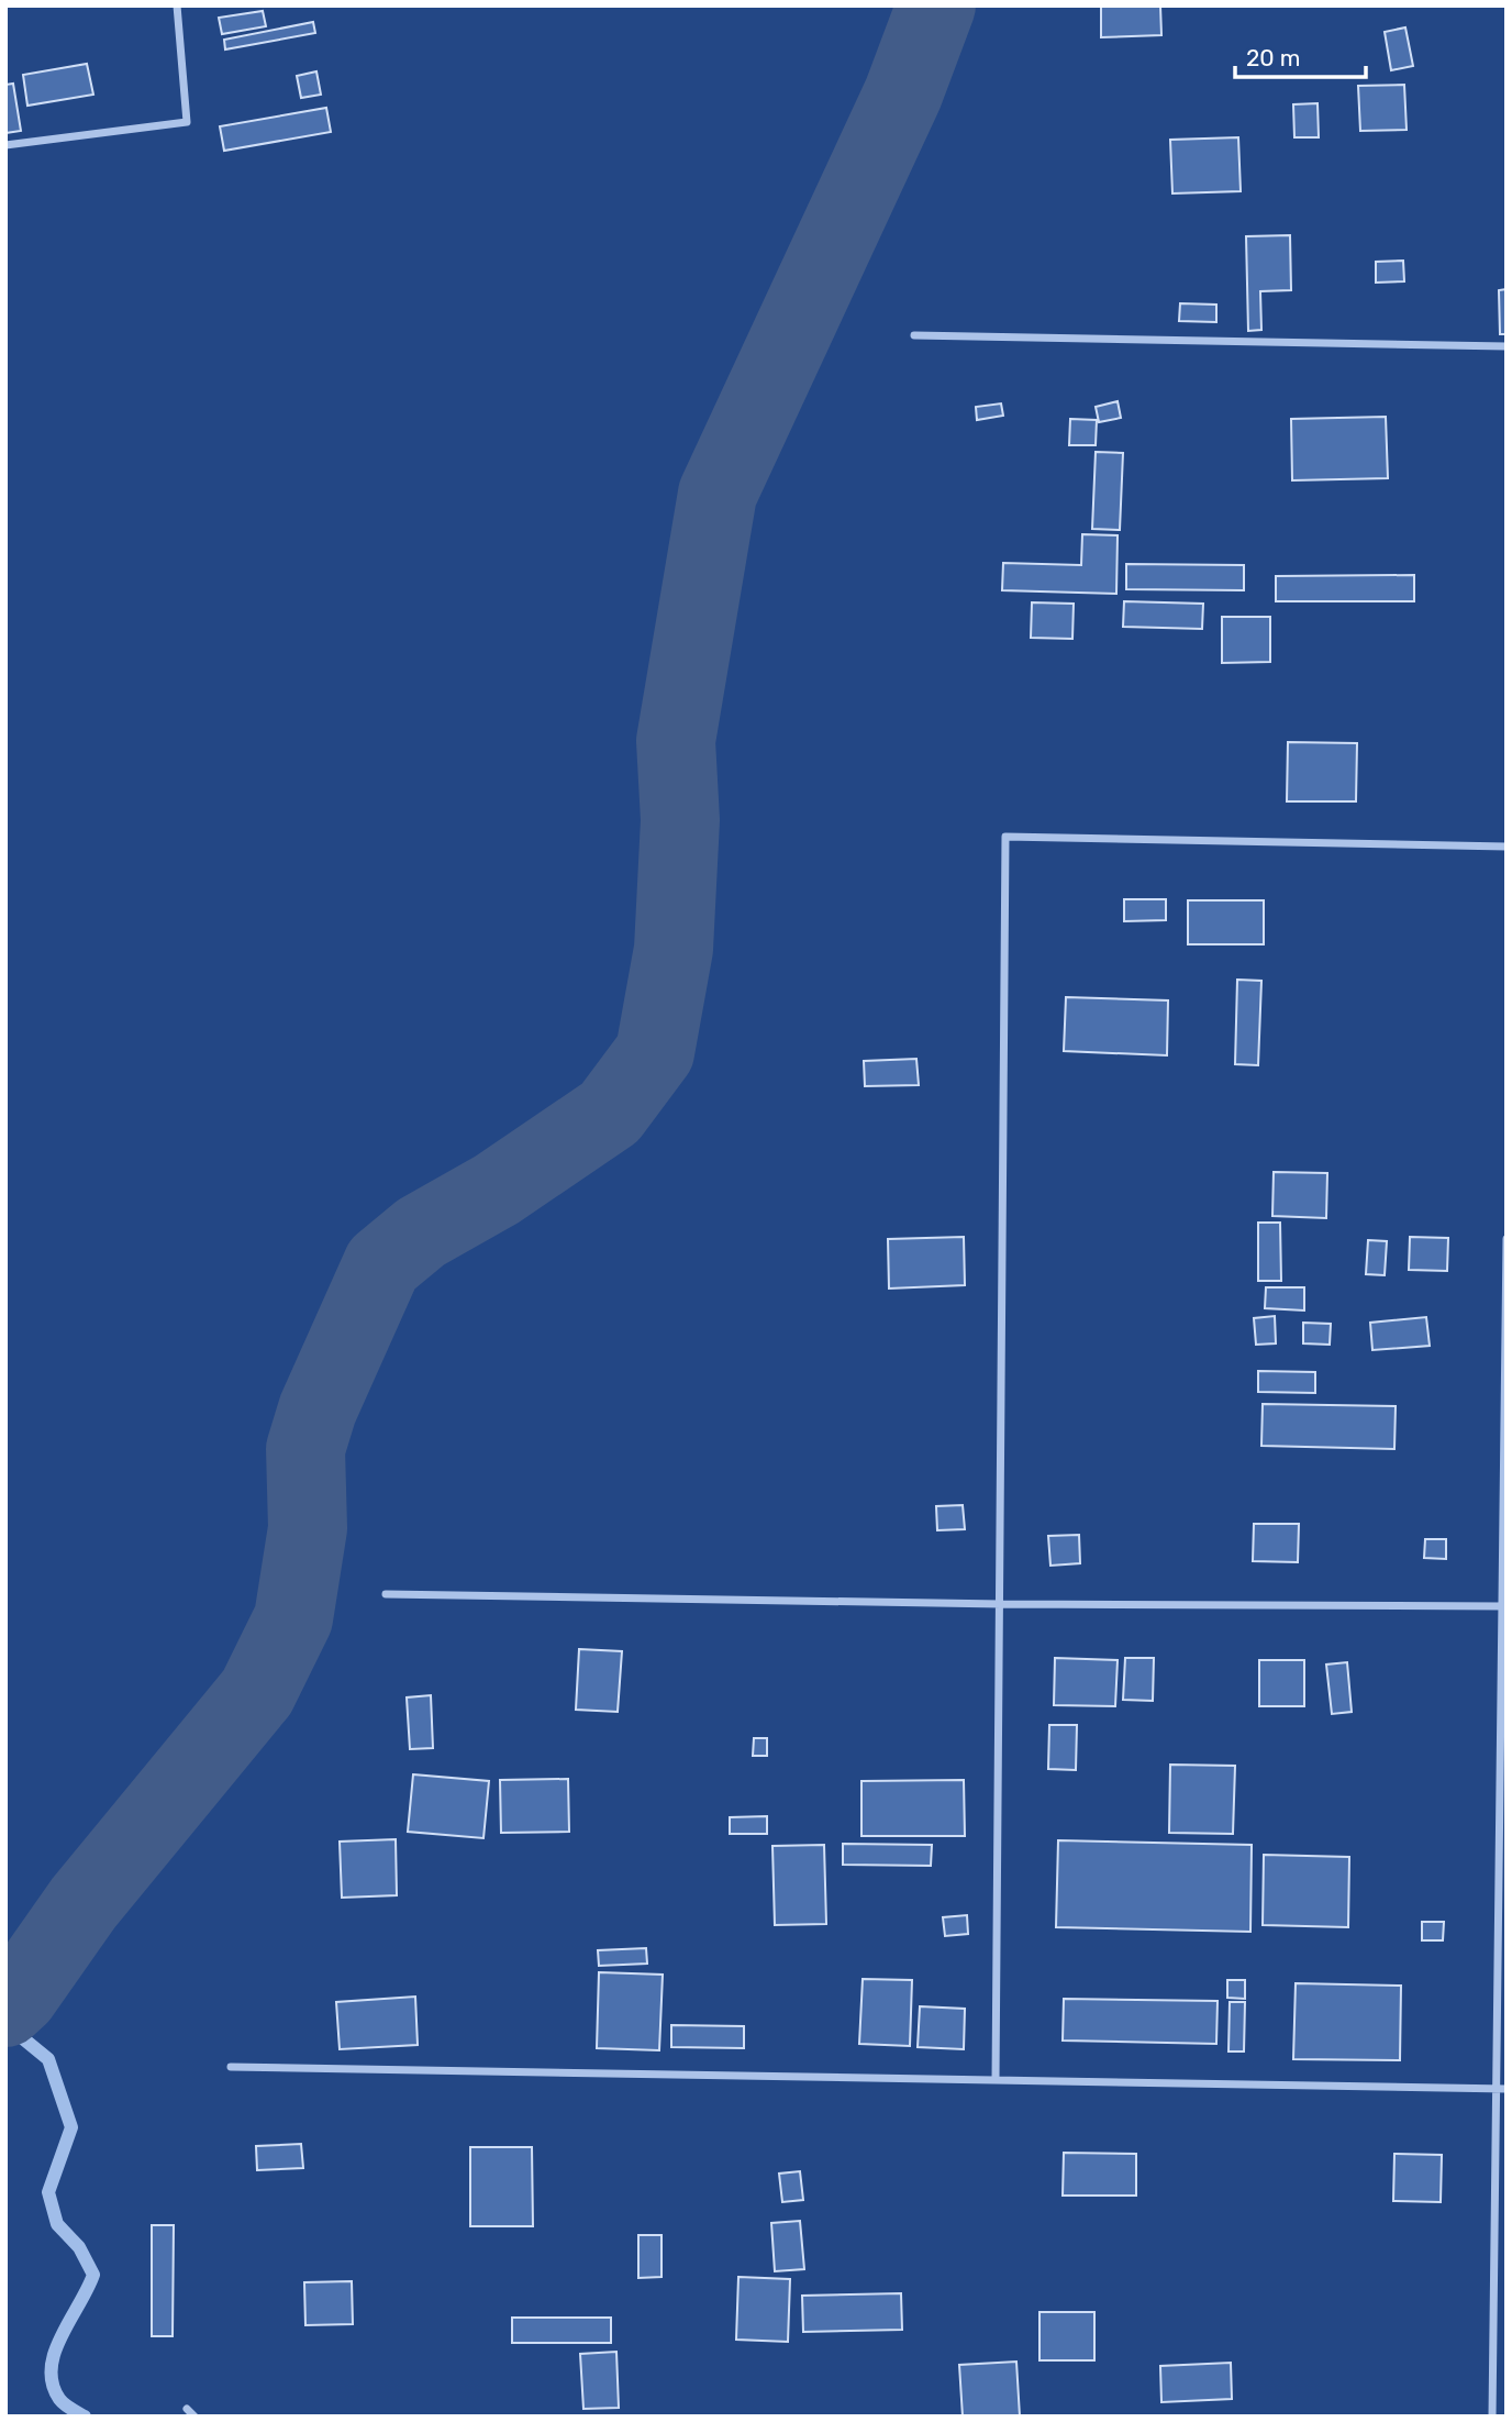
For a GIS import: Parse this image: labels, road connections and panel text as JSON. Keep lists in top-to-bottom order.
{
  "scale_bar": "20 m"
}
